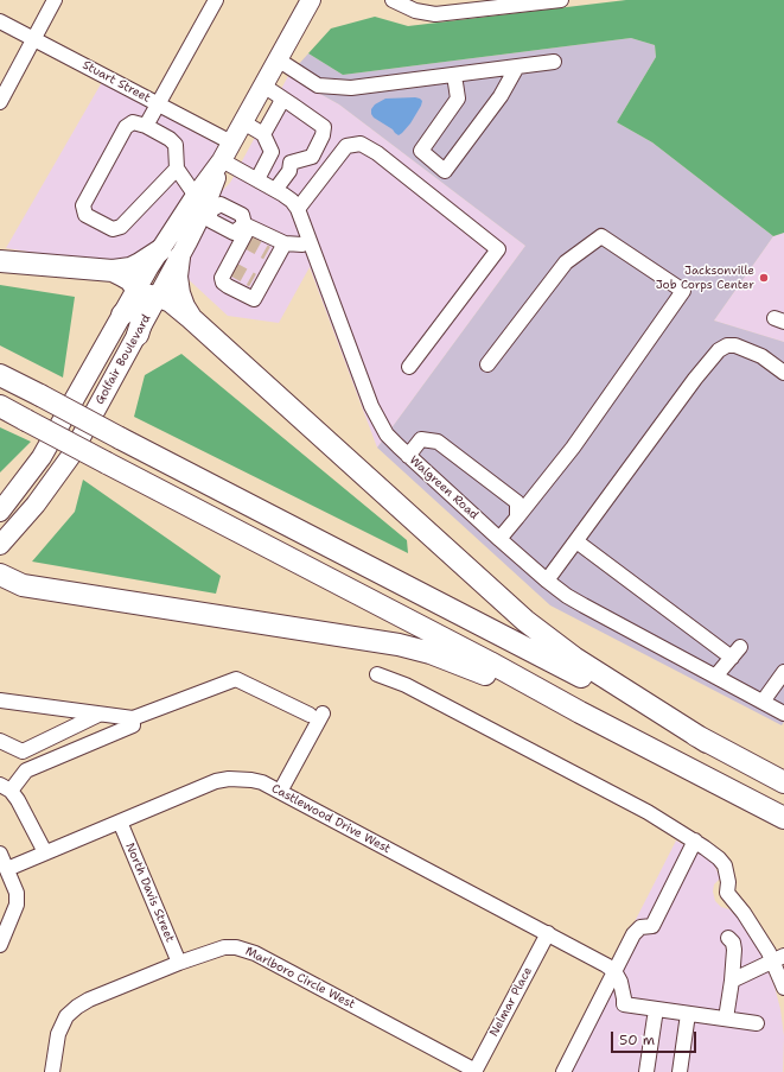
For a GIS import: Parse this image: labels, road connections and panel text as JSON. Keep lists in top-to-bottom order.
{
  "streets": {
    "main road": ["Golfair Boulevard"],
    "street": [
      "Stuart Street",
      "Walgreen Road",
      "Castlewood Drive West",
      "North Davis Street",
      "Marlboro Circle West",
      "Nelmar Place"
    ]
  },
  "crossings": [
    ["Castlewood Drive West", "North Davis Street"],
    ["Castlewood Drive West", "Nelmar Place"],
    ["North Davis Street", "Marlboro Circle West"],
    ["Marlboro Circle West", "Nelmar Place"]
  ],
  "places": ["Jacksonville Job Corps Center"],
  "scale_bar": "50 m"
}
